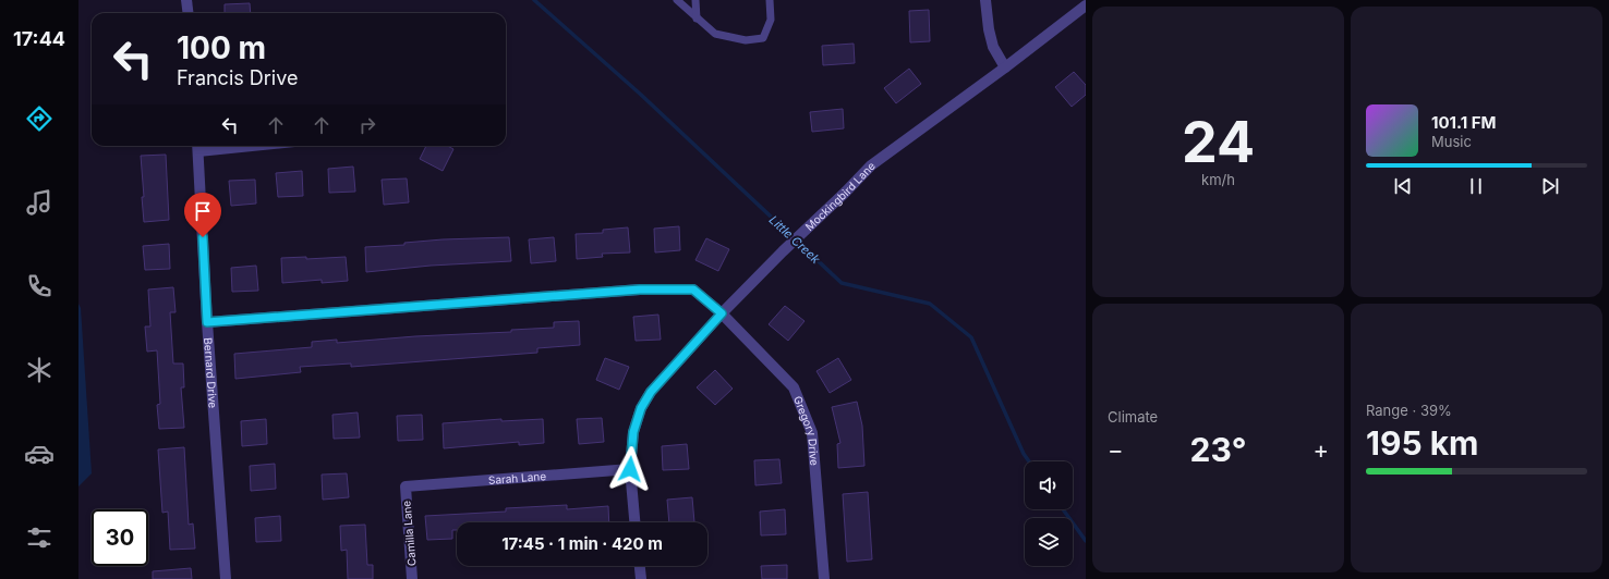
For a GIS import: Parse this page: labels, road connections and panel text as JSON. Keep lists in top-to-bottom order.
{
  "streets": {
    "street": [
      "Mockingbird Lane",
      "Bernard Drive",
      "Gregory Drive",
      "Sarah Lane",
      "Camilla Lane"
    ]
  },
  "crossings": [
    ["Mockingbird Lane", "Gregory Drive"],
    ["Mockingbird Lane", "Sarah Lane"],
    ["Bernard Drive", "Gregory Drive"],
    ["Sarah Lane", "Camilla Lane"]
  ],
  "water": ["Little Creek"],
  "page": {
    "tabs": "17:44",
    "tile": [
      ["24", "km/h"],
      "Climate",
      ["Range · 39%", "195 km"]
    ],
    "turn": ["100 m", "Francis Drive"],
    "song": ["101.1 FM", "Music"],
    "heat": ["−", "23°", "+"],
    "limit": "30",
    "trip": "17:45 · 1 min · 420 m"
  }
}
